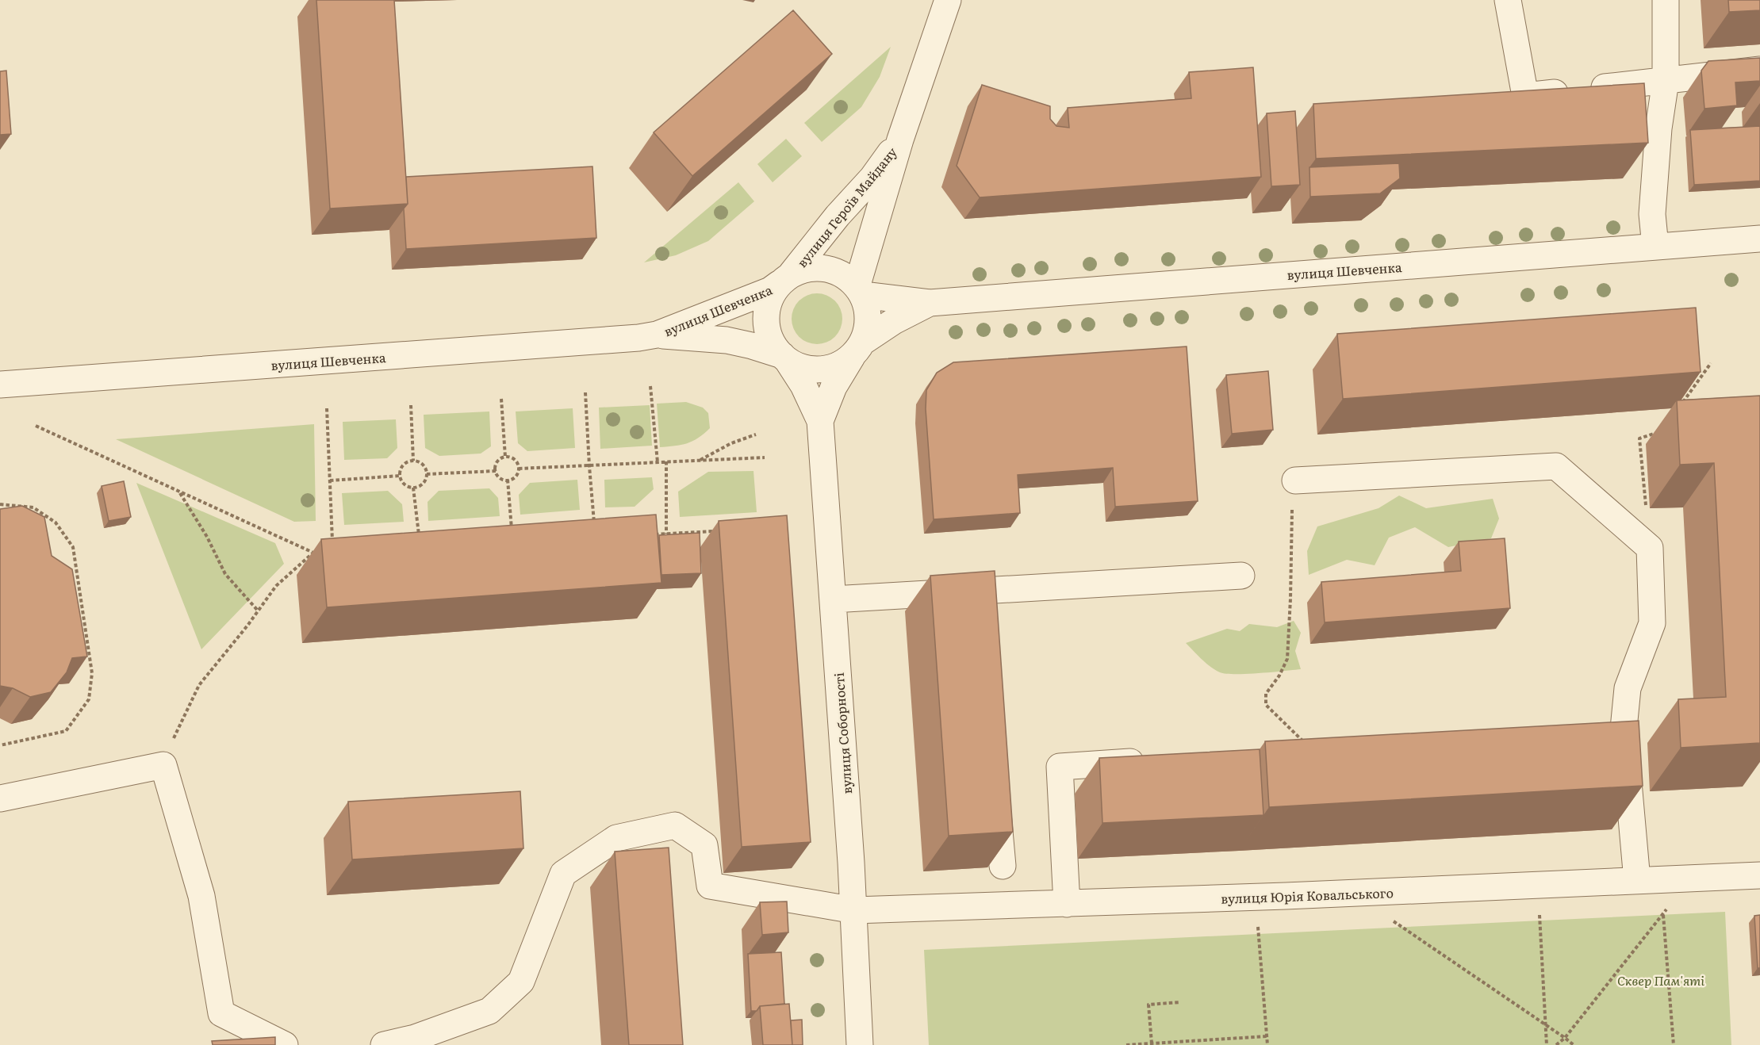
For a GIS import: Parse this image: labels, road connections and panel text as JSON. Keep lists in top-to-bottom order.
{
  "streets": {
    "street": [
      "вулиця Героїв Майдану",
      "вулиця Шевченка",
      "вулиця Соборності",
      "вулиця Юрія Ковальського"
    ]
  },
  "crossings": [
    ["вулиця Героїв Майдану", "вулиця Шевченка"],
    ["вулиця Героїв Майдану", "вулиця Соборності"],
    ["вулиця Шевченка", "вулиця Соборності"],
    ["вулиця Соборності", "вулиця Юрія Ковальського"]
  ],
  "parks": ["Сквер Пам'яті"]
}
